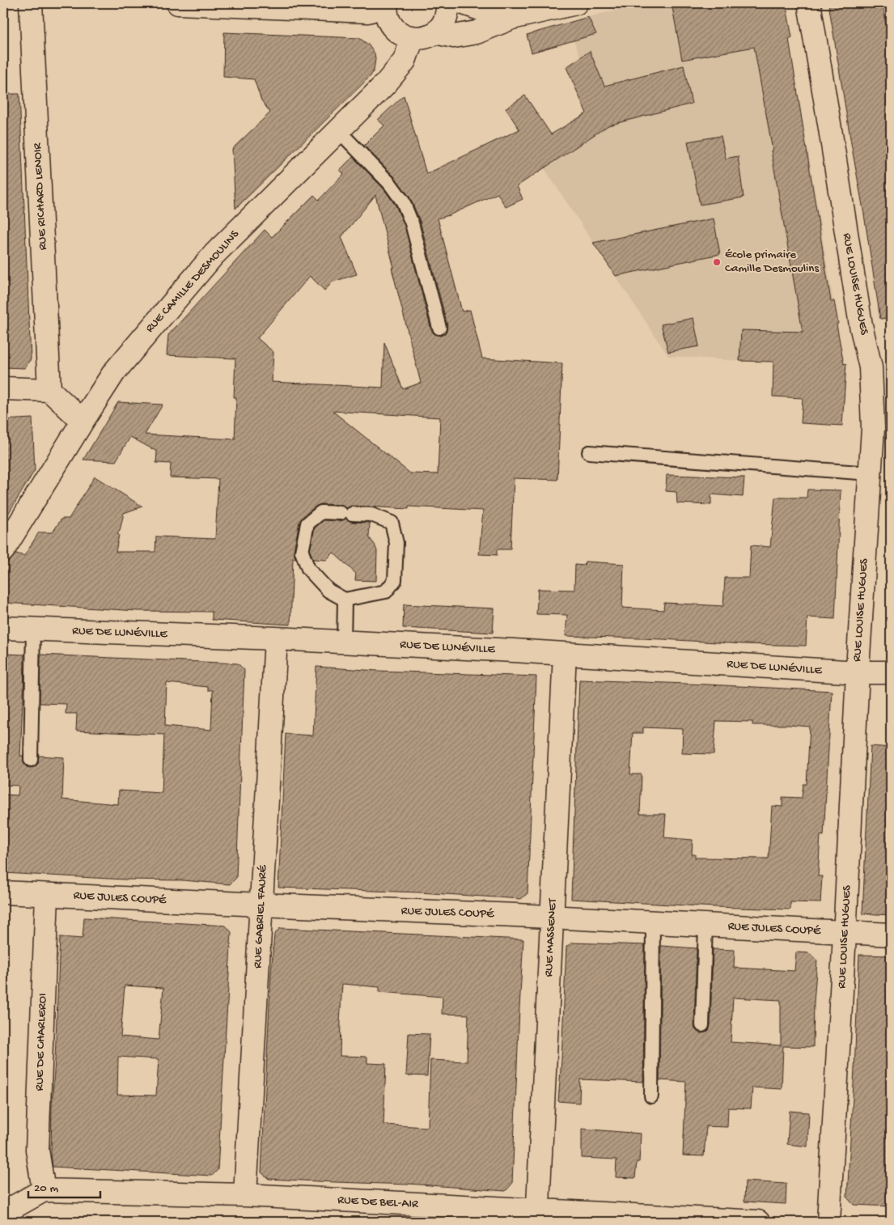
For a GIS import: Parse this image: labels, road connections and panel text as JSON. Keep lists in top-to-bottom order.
{
  "streets": {
    "street": [
      "RUE RICHARD LENOIR",
      "RUE CAMILLE DESMOULINS",
      "RUE LOUISE HUGUES",
      "RUE DE LUNÉVILLE",
      "RUE JULES COUPÉ",
      "RUE GABRIEL FAURÉ",
      "RUE MASSENET",
      "RUE DE CHARLEROI",
      "RUE DE BEL-AIR"
    ]
  },
  "crossings": [
    ["RUE LOUISE HUGUES", "RUE DE LUNÉVILLE"],
    ["RUE LOUISE HUGUES", "RUE JULES COUPÉ"],
    ["RUE DE LUNÉVILLE", "RUE GABRIEL FAURÉ"],
    ["RUE DE LUNÉVILLE", "RUE MASSENET"],
    ["RUE JULES COUPÉ", "RUE GABRIEL FAURÉ"],
    ["RUE JULES COUPÉ", "RUE MASSENET"],
    ["RUE JULES COUPÉ", "RUE DE CHARLEROI"],
    ["RUE GABRIEL FAURÉ", "RUE DE BEL-AIR"],
    ["RUE MASSENET", "RUE DE BEL-AIR"],
    ["RUE DE CHARLEROI", "RUE DE BEL-AIR"]
  ],
  "places": ["École primaire Camille Desmoulins"],
  "scale_bar": "20 m"
}
